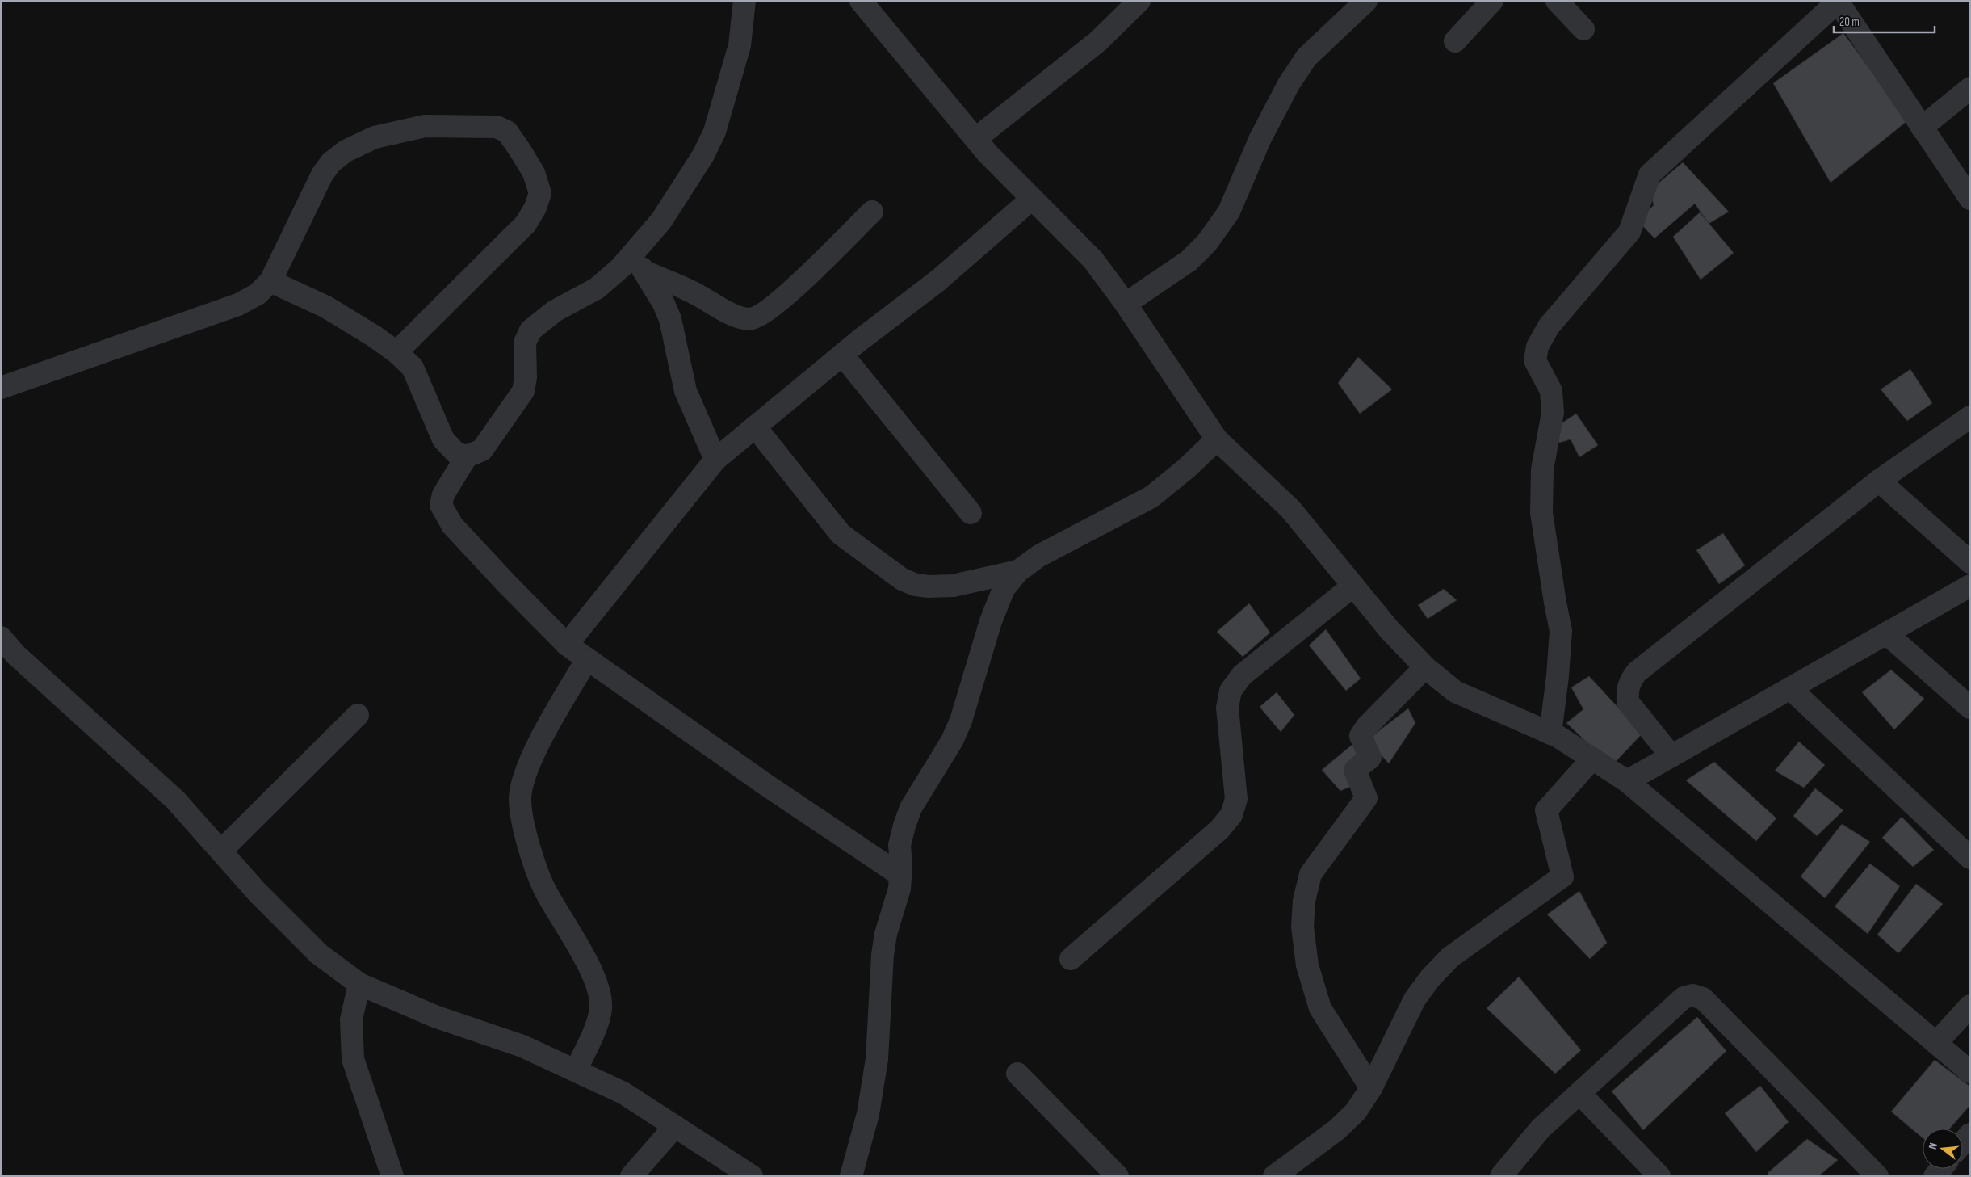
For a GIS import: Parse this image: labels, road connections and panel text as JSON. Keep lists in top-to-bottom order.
{
  "scale_bar": "20 m",
  "north": "left"
}
